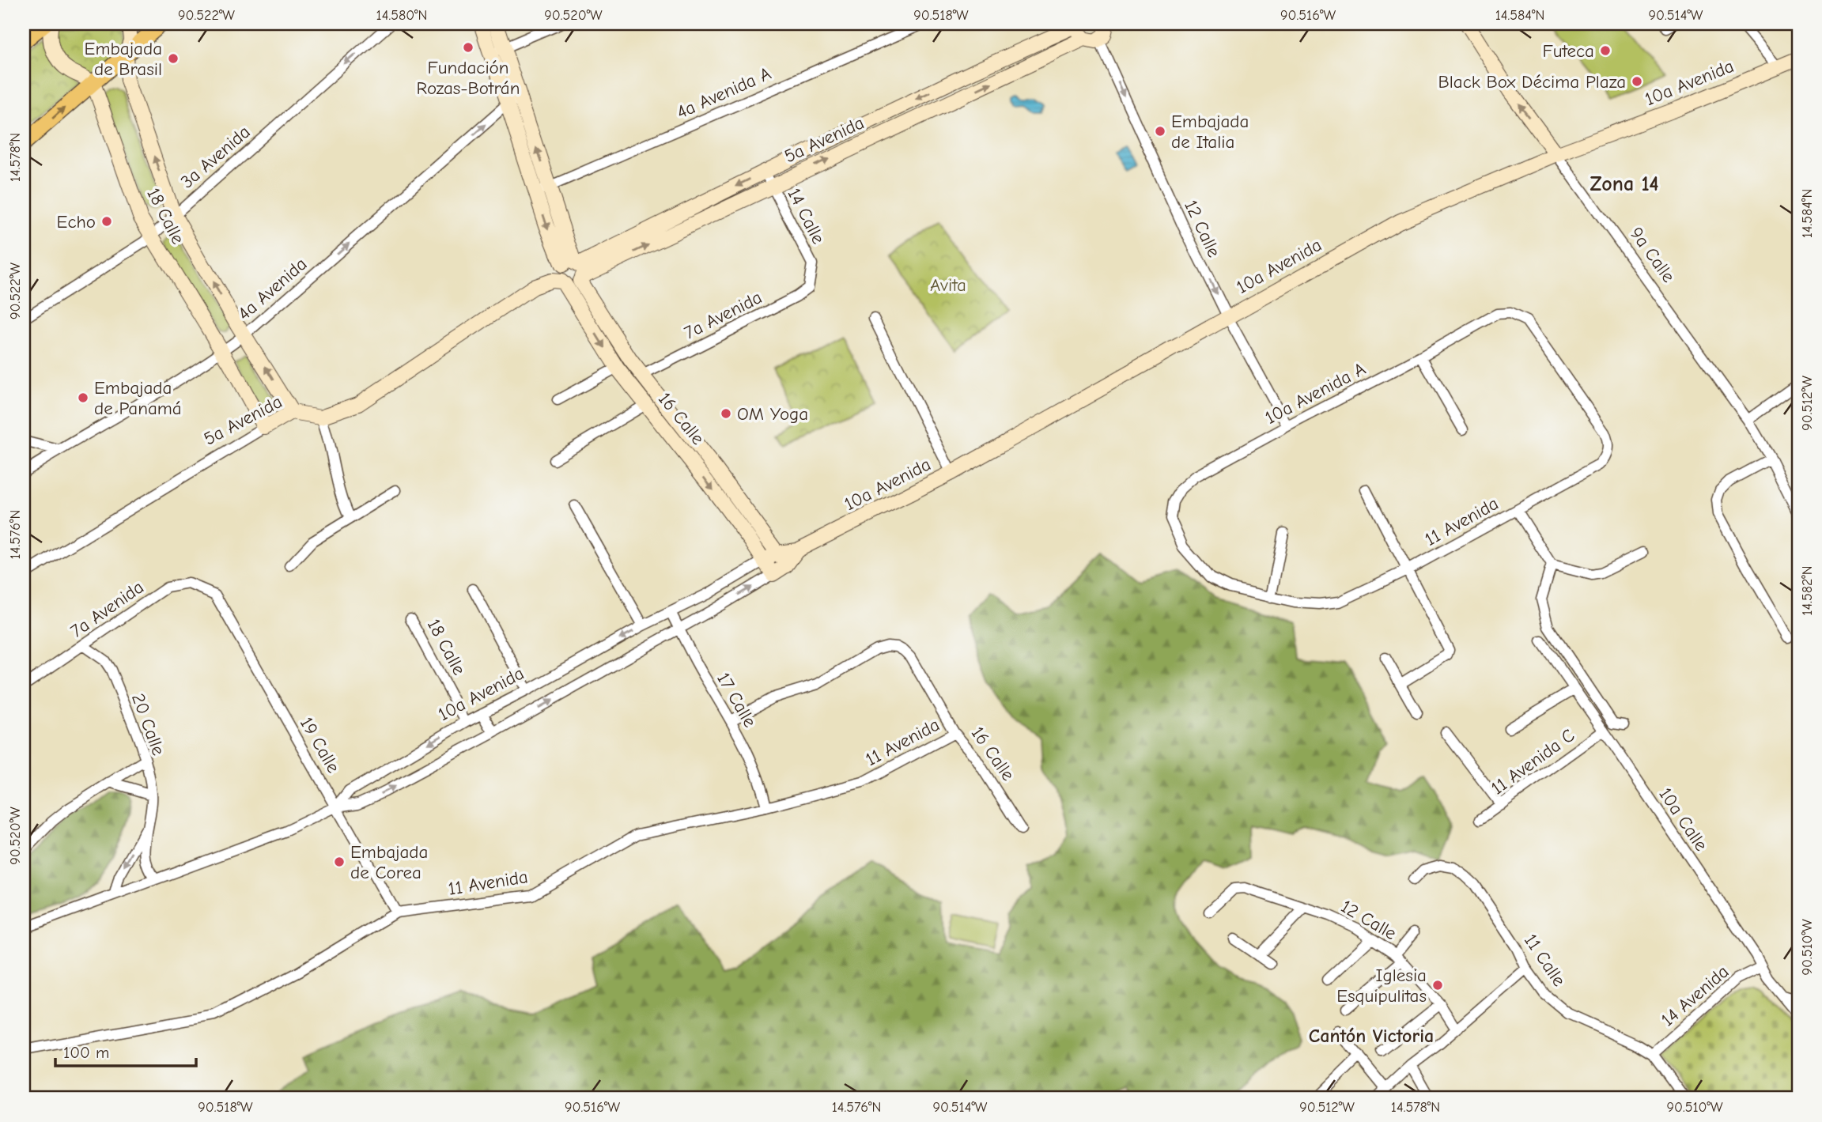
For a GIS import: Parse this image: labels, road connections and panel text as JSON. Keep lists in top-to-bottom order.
{
  "streets": {
    "street": [
      "10a Avenida",
      "4a Avenida A",
      "5a Avenida",
      "3a Avenida",
      "18 Calle",
      "14 Calle",
      "12 Calle",
      "9a Calle",
      "4a Avenida",
      "7a Avenida",
      "10a Avenida A",
      "16 Calle",
      "11 Avenida",
      "17 Calle",
      "20 Calle",
      "19 Calle",
      "11 Avenida C",
      "10a Calle",
      "11 Calle",
      "14 Avenida"
    ]
  },
  "crossings": [
    ["10a Avenida", "18 Calle"],
    ["10a Avenida", "12 Calle"],
    ["10a Avenida", "9a Calle"],
    ["10a Avenida", "16 Calle"],
    ["10a Avenida", "17 Calle"],
    ["10a Avenida", "20 Calle"],
    ["10a Avenida", "19 Calle"],
    ["4a Avenida A", "16 Calle"],
    ["5a Avenida", "18 Calle"],
    ["5a Avenida", "14 Calle"],
    ["5a Avenida", "16 Calle"],
    ["3a Avenida", "18 Calle"],
    ["18 Calle", "4a Avenida"],
    ["14 Calle", "7a Avenida"],
    ["12 Calle", "10a Avenida A"],
    ["4a Avenida", "16 Calle"],
    ["7a Avenida", "16 Calle"],
    ["7a Avenida", "20 Calle"],
    ["7a Avenida", "19 Calle"],
    ["10a Avenida A", "11 Avenida"],
    ["16 Calle", "11 Avenida"],
    ["16 Calle", "17 Calle"],
    ["11 Avenida", "17 Calle"],
    ["11 Avenida", "19 Calle"],
    ["11 Avenida C", "10a Calle"],
    ["10a Calle", "14 Avenida"],
    ["11 Calle", "14 Avenida"]
  ],
  "one_way": ["3a Avenida", "12 Calle", "4a Avenida"],
  "districts": ["Zona 14", "Cantón Victoria"],
  "parks": ["Avita"],
  "places": [
    "Fundación Rozas-Botrán",
    "Futeca",
    "Embajada de Brasil",
    "Black Box Décima Plaza",
    "Embajada de Italia",
    "Echo",
    "Embajada de Panamá",
    "OM Yoga",
    "Embajada de Corea",
    "Iglesia Esquipulitas"
  ],
  "scale_bar": "100 m",
  "coordinates": [
    "90.522°W",
    "14.580°N",
    "90.520°W",
    "90.518°W",
    "90.516°W",
    "14.584°N",
    "90.514°W",
    "14.578°N",
    "90.512°W",
    "14.576°N",
    "14.582°N",
    "90.510°W"
  ]
}
